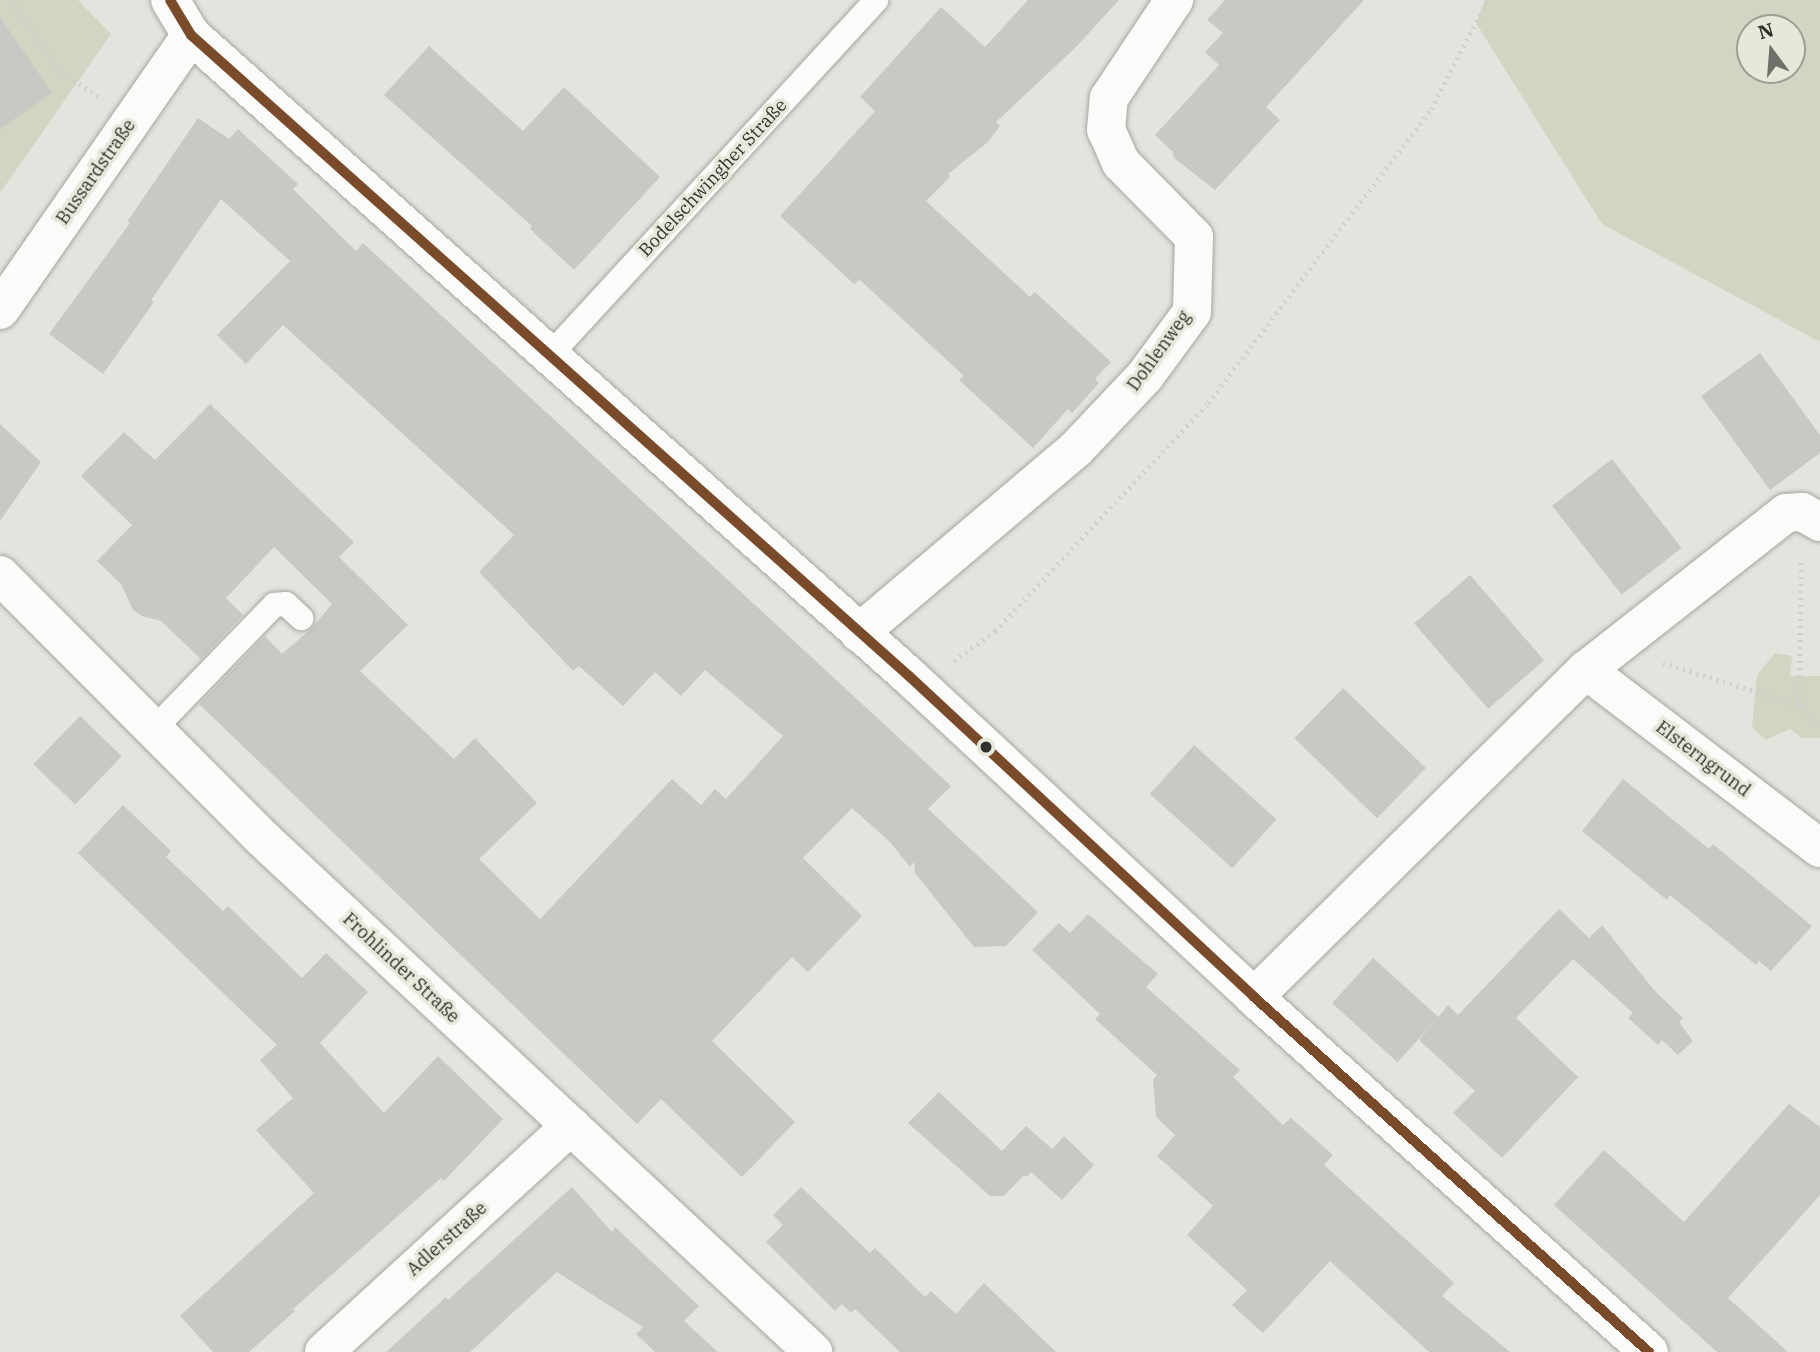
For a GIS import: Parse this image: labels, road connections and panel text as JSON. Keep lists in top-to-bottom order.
{
  "streets": {
    "street": [
      "Bussardstraße",
      "Dohlenweg",
      "Elsterngrund",
      "Frohlinder Straße",
      "Adlerstraße"
    ],
    "lane": ["Bodelschwingher Straße"]
  },
  "crossings": [
    ["Frohlinder Straße", "Adlerstraße"]
  ],
  "north": "top"
}
